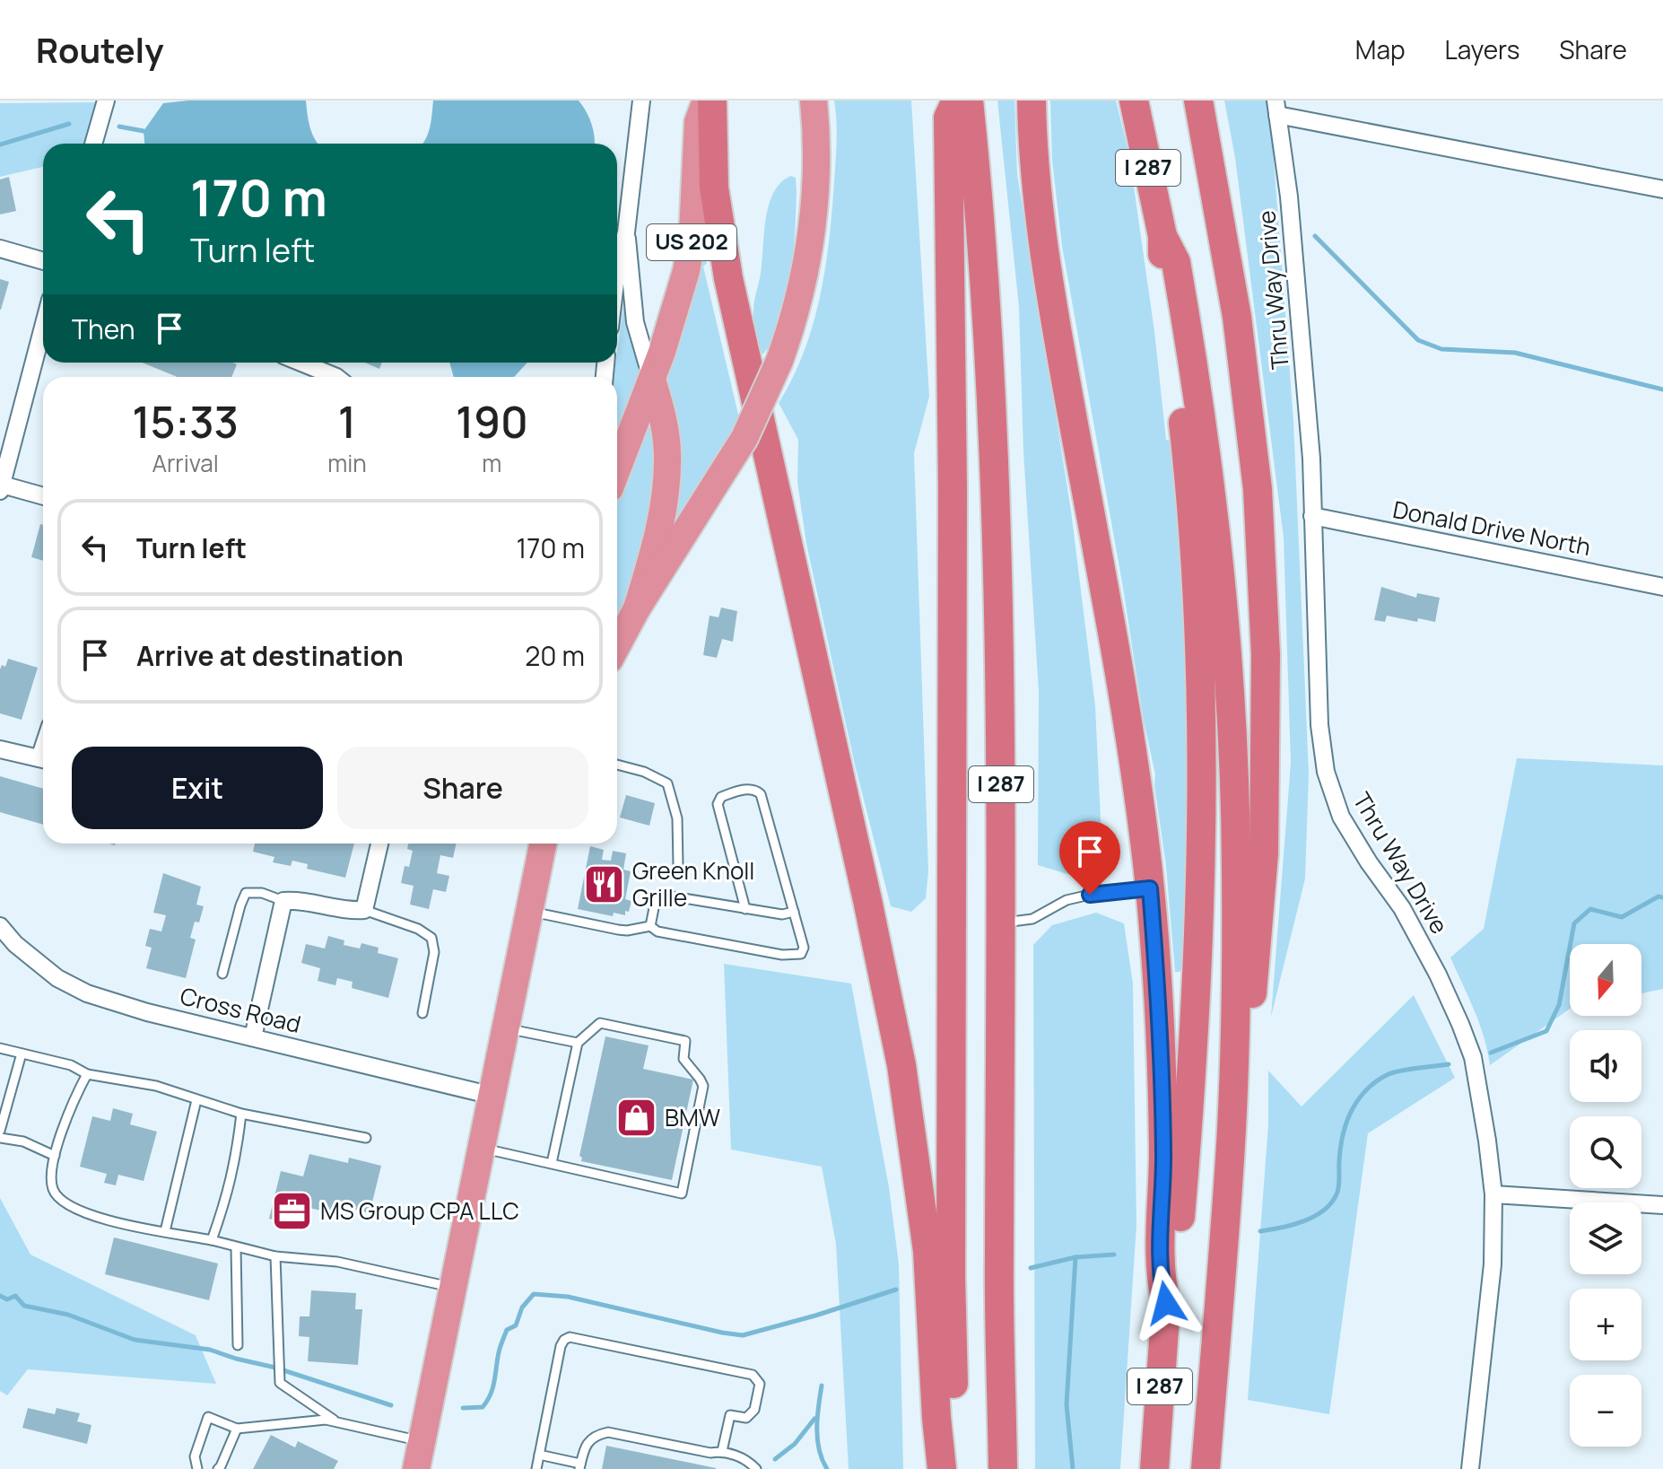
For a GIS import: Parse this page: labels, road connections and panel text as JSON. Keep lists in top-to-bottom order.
{
  "streets": {
    "highway": ["I 287", "US 202"],
    "street": ["Thru Way Drive", "Donald Drive North", "Cross Road"]
  },
  "crossings": [
    ["Thru Way Drive", "Donald Drive North"]
  ],
  "places": {
    "restaurant": ["Green Knoll Grille"],
    "shop": ["BMW"],
    "office": ["MS Group CPA LLC"]
  },
  "north": "bottom",
  "page": {
    "header": "Routely",
    "nav": ["Map", "Layers", "Share"],
    "turn": ["170 m", "Turn left"],
    "then": "Then",
    "eta": [
      "15:33",
      "Arrival",
      "1",
      "min",
      "190",
      "m"
    ],
    "list": [
      {
        "name": "Turn left",
        "value": "170 m"
      },
      {
        "name": "Arrive at destination",
        "value": "20 m"
      }
    ],
    "buttons": ["Exit", "Share"],
    "map_buttons": ["+", "−"]
  }
}
